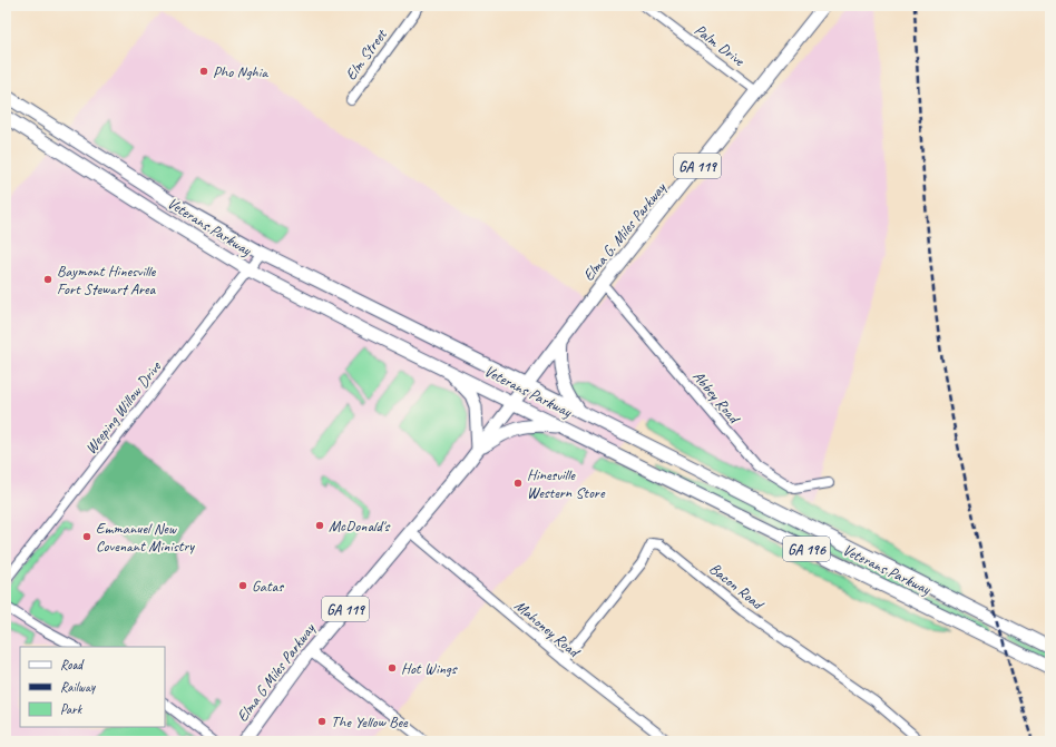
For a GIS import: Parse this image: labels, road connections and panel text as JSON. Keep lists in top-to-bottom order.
{
  "streets": {
    "main road": [
      "GA 119",
      "Veterans Parkway",
      "Elma G. Miles Parkway",
      "GA 196",
      "Elma G Miles Parkway"
    ],
    "street": [
      "Palm Drive",
      "Elm Street",
      "Abbey Road",
      "Weeping Willow Drive",
      "Bacon Road",
      "Mahoney Road"
    ]
  },
  "crossings": [
    ["Palm Drive", "Elma G. Miles Parkway"],
    ["Veterans Parkway", "Elma G. Miles Parkway"],
    ["Veterans Parkway", "Weeping Willow Drive"],
    ["Veterans Parkway", "GA 196"],
    ["Elma G. Miles Parkway", "Abbey Road"],
    ["Elma G. Miles Parkway", "GA 196"],
    ["Elma G. Miles Parkway", "Elma G Miles Parkway"],
    ["Bacon Road", "Mahoney Road"],
    ["Mahoney Road", "Elma G Miles Parkway"]
  ],
  "places": [
    "Pho Nghia",
    "Baymont Hinesville Fort Stewart Area",
    "Hinesville Western Store",
    "McDonald's",
    "Emmanuel New Covenant Ministry",
    "Gatas",
    "Hot Wings",
    "The Yellow Bee"
  ],
  "legend": ["Road", "Railway", "Park"]
}
